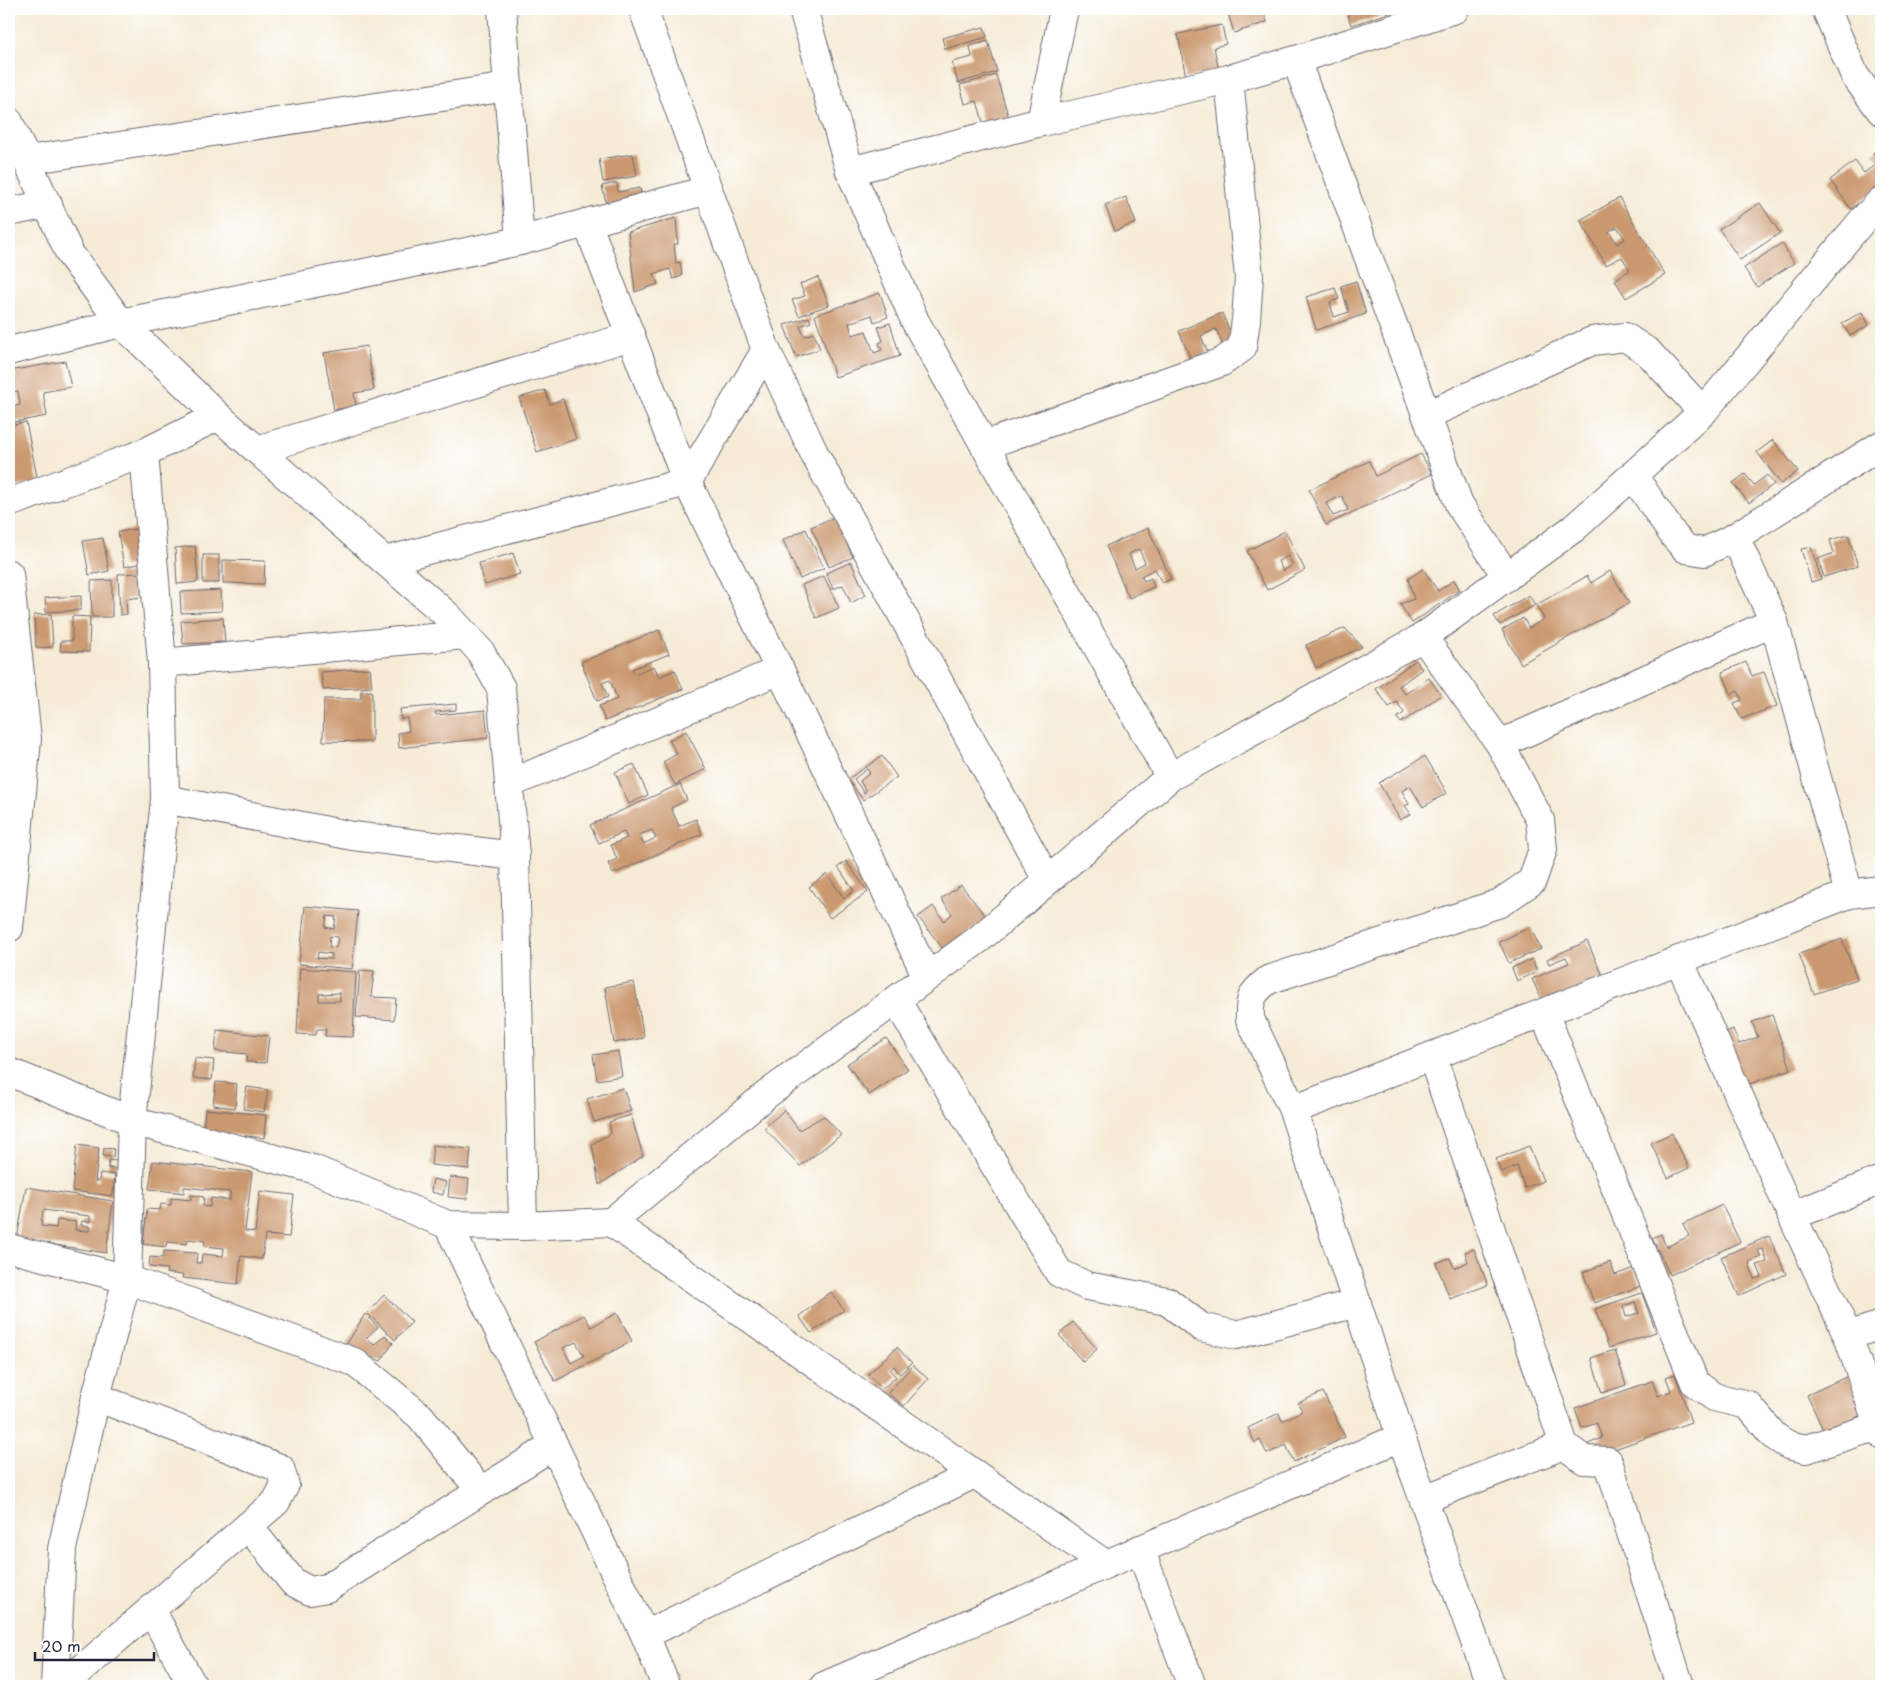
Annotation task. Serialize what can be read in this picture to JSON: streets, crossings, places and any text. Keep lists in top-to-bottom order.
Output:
{
  "scale_bar": "20 m"
}
